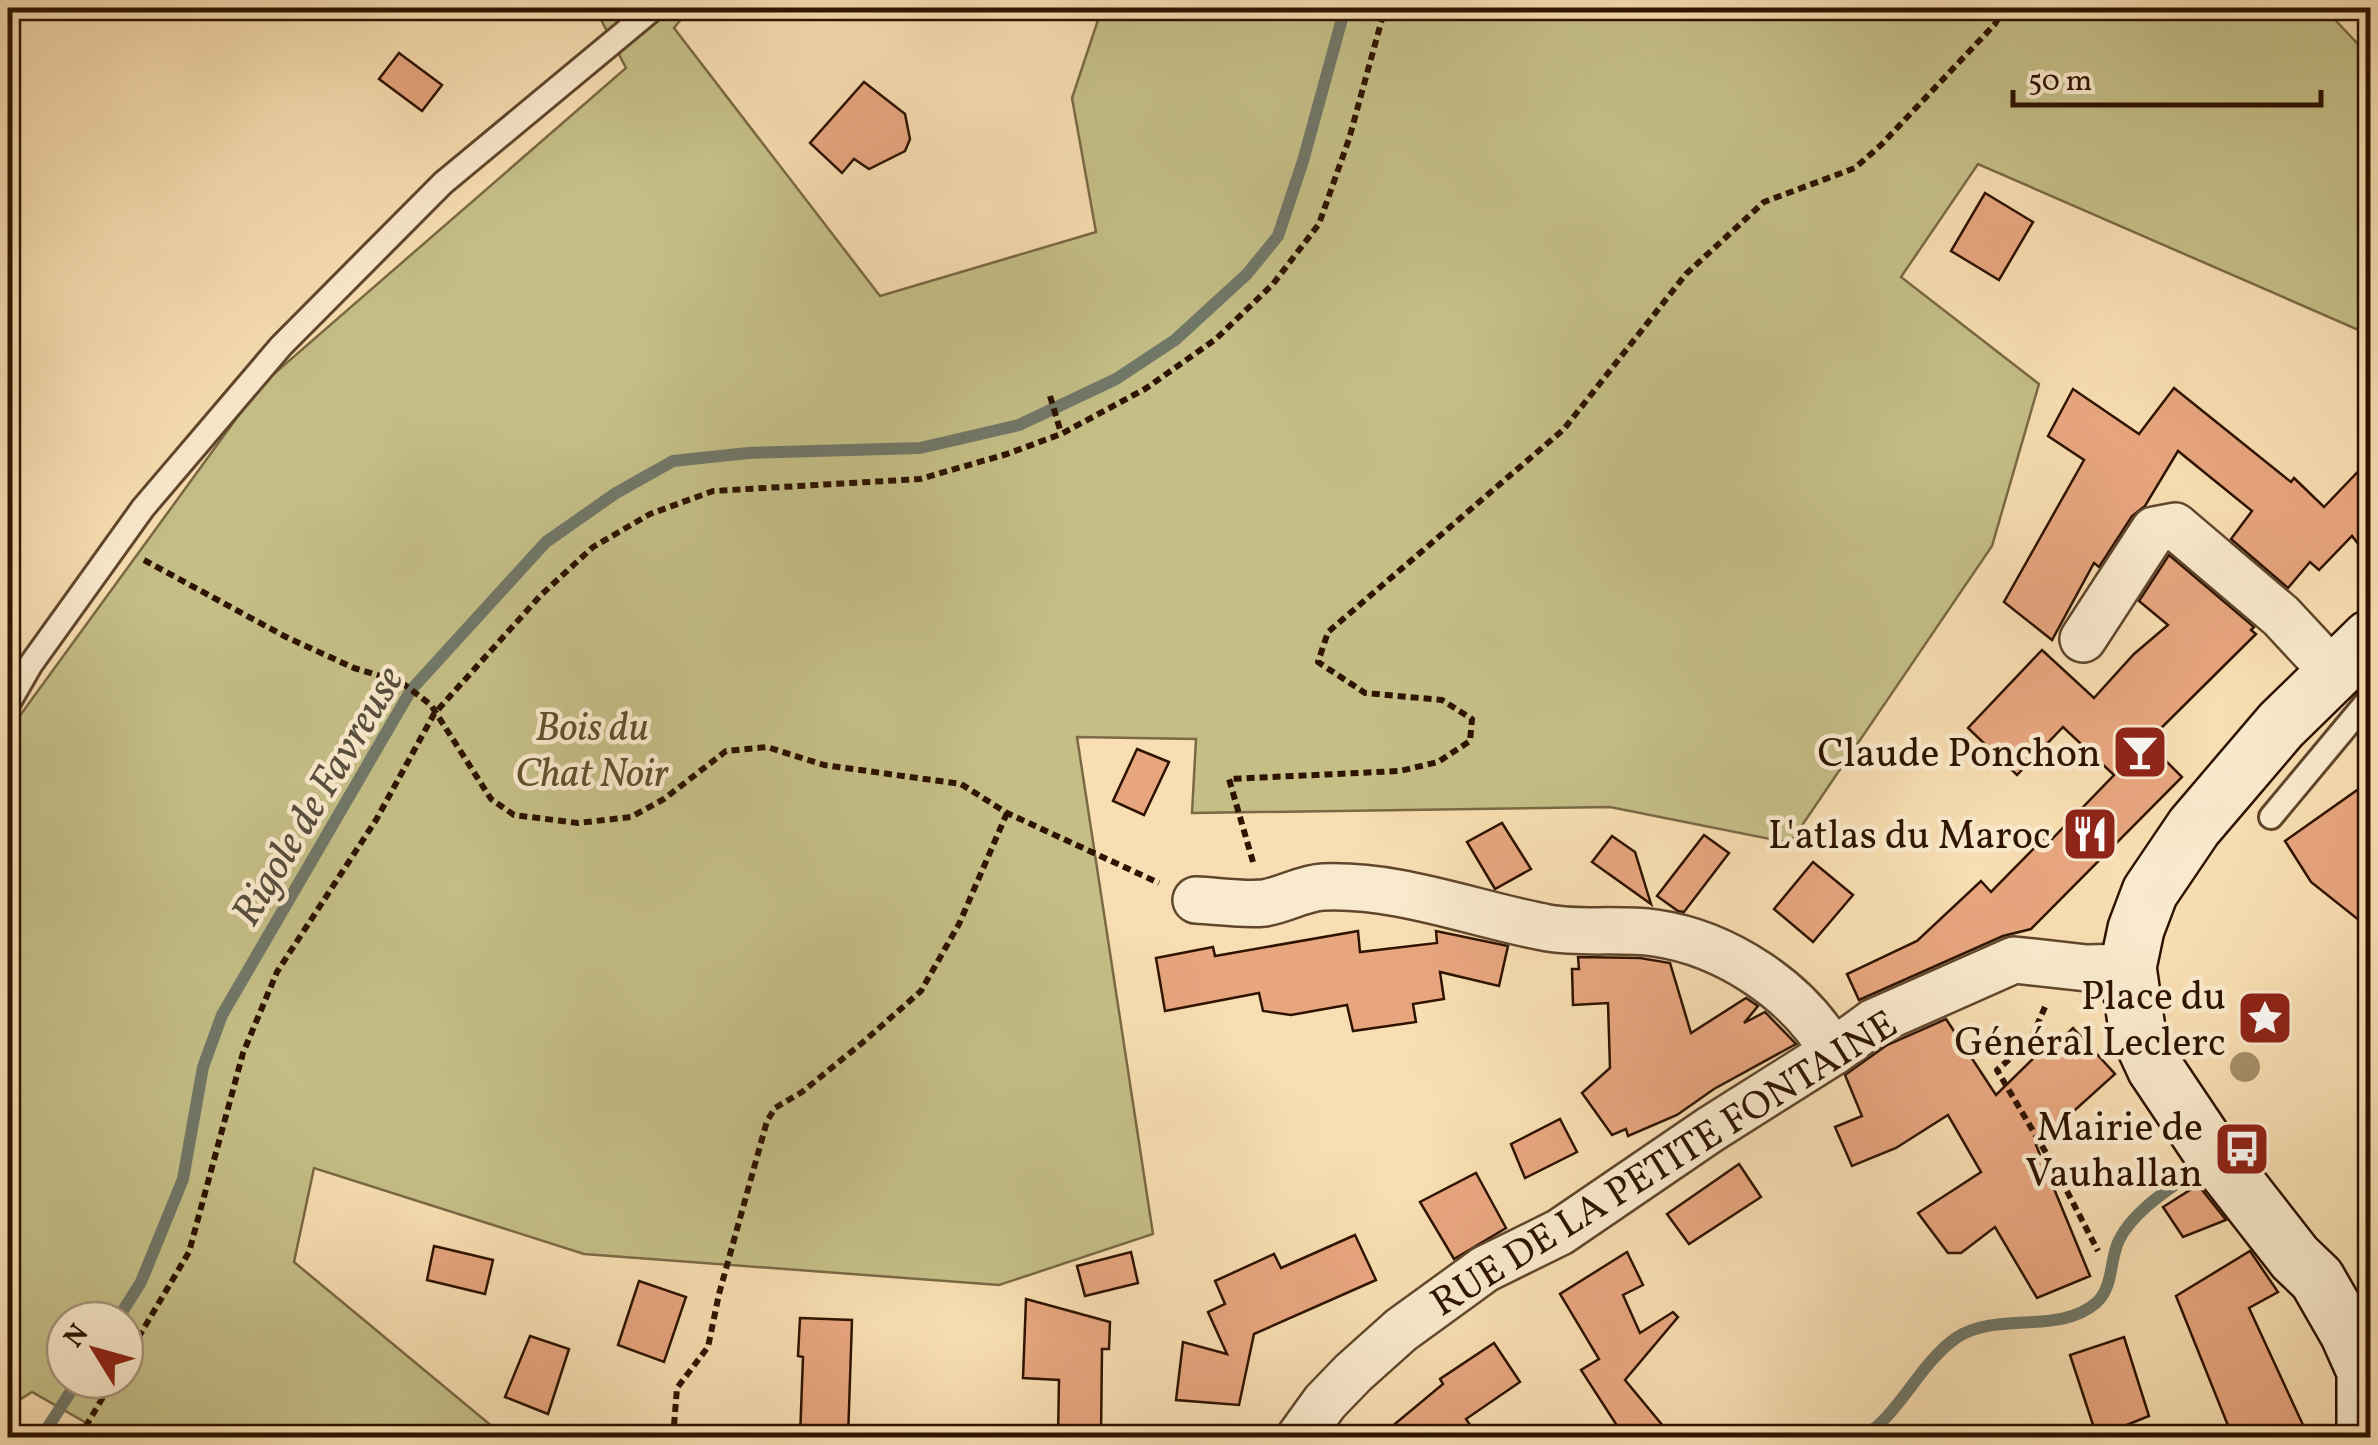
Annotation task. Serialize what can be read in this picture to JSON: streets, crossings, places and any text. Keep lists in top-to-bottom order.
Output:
{
  "streets": {
    "street": ["RUE DE LA PETITE FONTAINE"]
  },
  "water": ["Rigole de Favreuse"],
  "parks": ["Bois du Chat Noir"],
  "places": {
    "bar": ["Claude Ponchon"],
    "restaurant": ["L'atlas du Maroc"],
    "place": ["Place du Général Leclerc"],
    "bus stop": ["Mairie de Vauhallan"]
  },
  "scale_bar": "50 m",
  "north": "top left"
}
